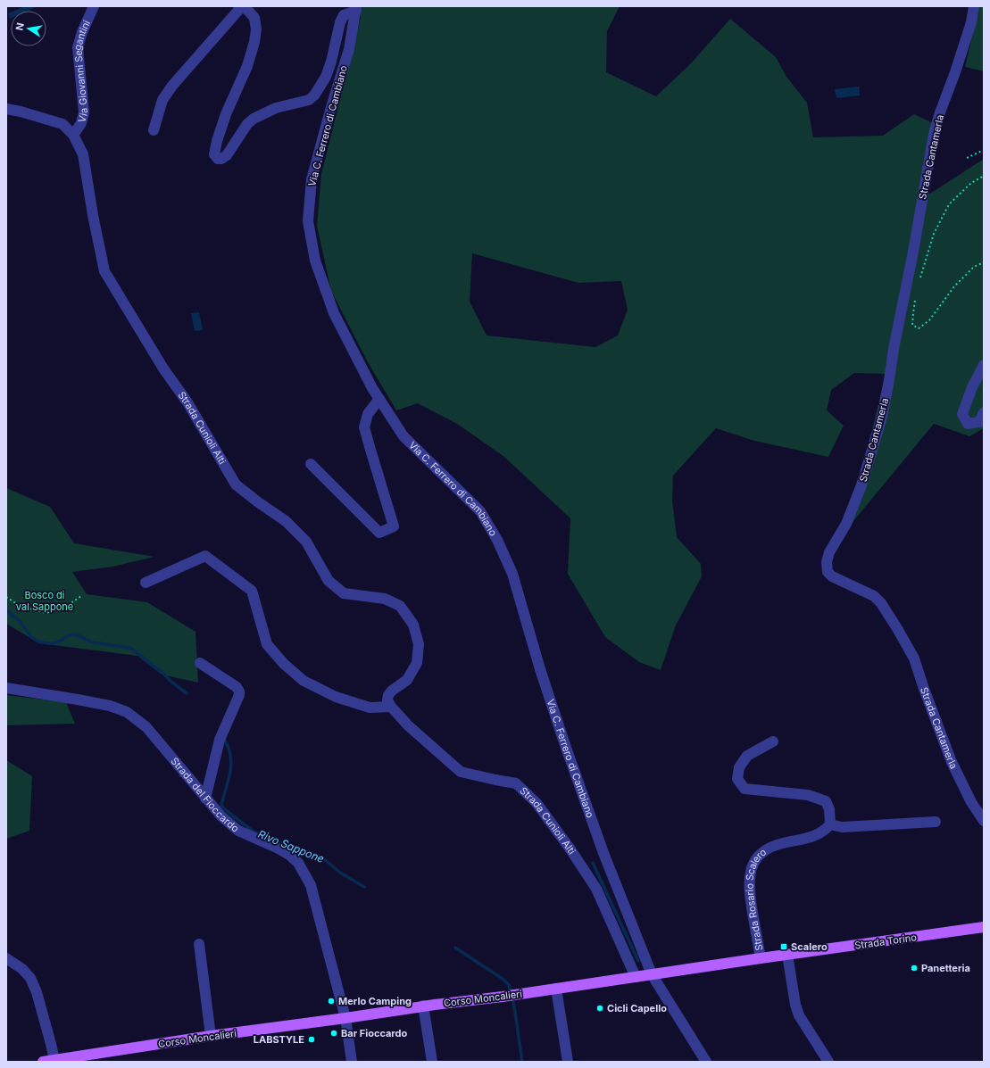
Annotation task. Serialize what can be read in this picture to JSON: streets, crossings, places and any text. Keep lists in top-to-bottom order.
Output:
{
  "streets": {
    "main road": ["Strada Torino", "Corso Moncalieri"],
    "street": [
      "Via Giovanni Segantini",
      "Via C. Ferrero di Cambiano",
      "Strada Cantamerla",
      "Strada Cunioli Alti",
      "Strada del Fioccardo",
      "Strada Rosario Scalero"
    ]
  },
  "crossings": [
    ["Via Giovanni Segantini", "Strada Cunioli Alti"],
    ["Via C. Ferrero di Cambiano", "Strada Torino"],
    ["Strada Cunioli Alti", "Strada Torino"],
    ["Strada Cunioli Alti", "Corso Moncalieri"],
    ["Strada del Fioccardo", "Corso Moncalieri"],
    ["Strada Rosario Scalero", "Strada Torino"],
    ["Strada Torino", "Corso Moncalieri"]
  ],
  "water": ["Rivo Sappone"],
  "parks": ["Bosco di val Sappone"],
  "places": {
    "transit": ["Scalero"],
    "other": [
      "Panetteria",
      "Merlo Camping",
      "Cicli Capello",
      "Bar Fioccardo",
      "LABSTYLE"
    ]
  },
  "north": "left"
}
